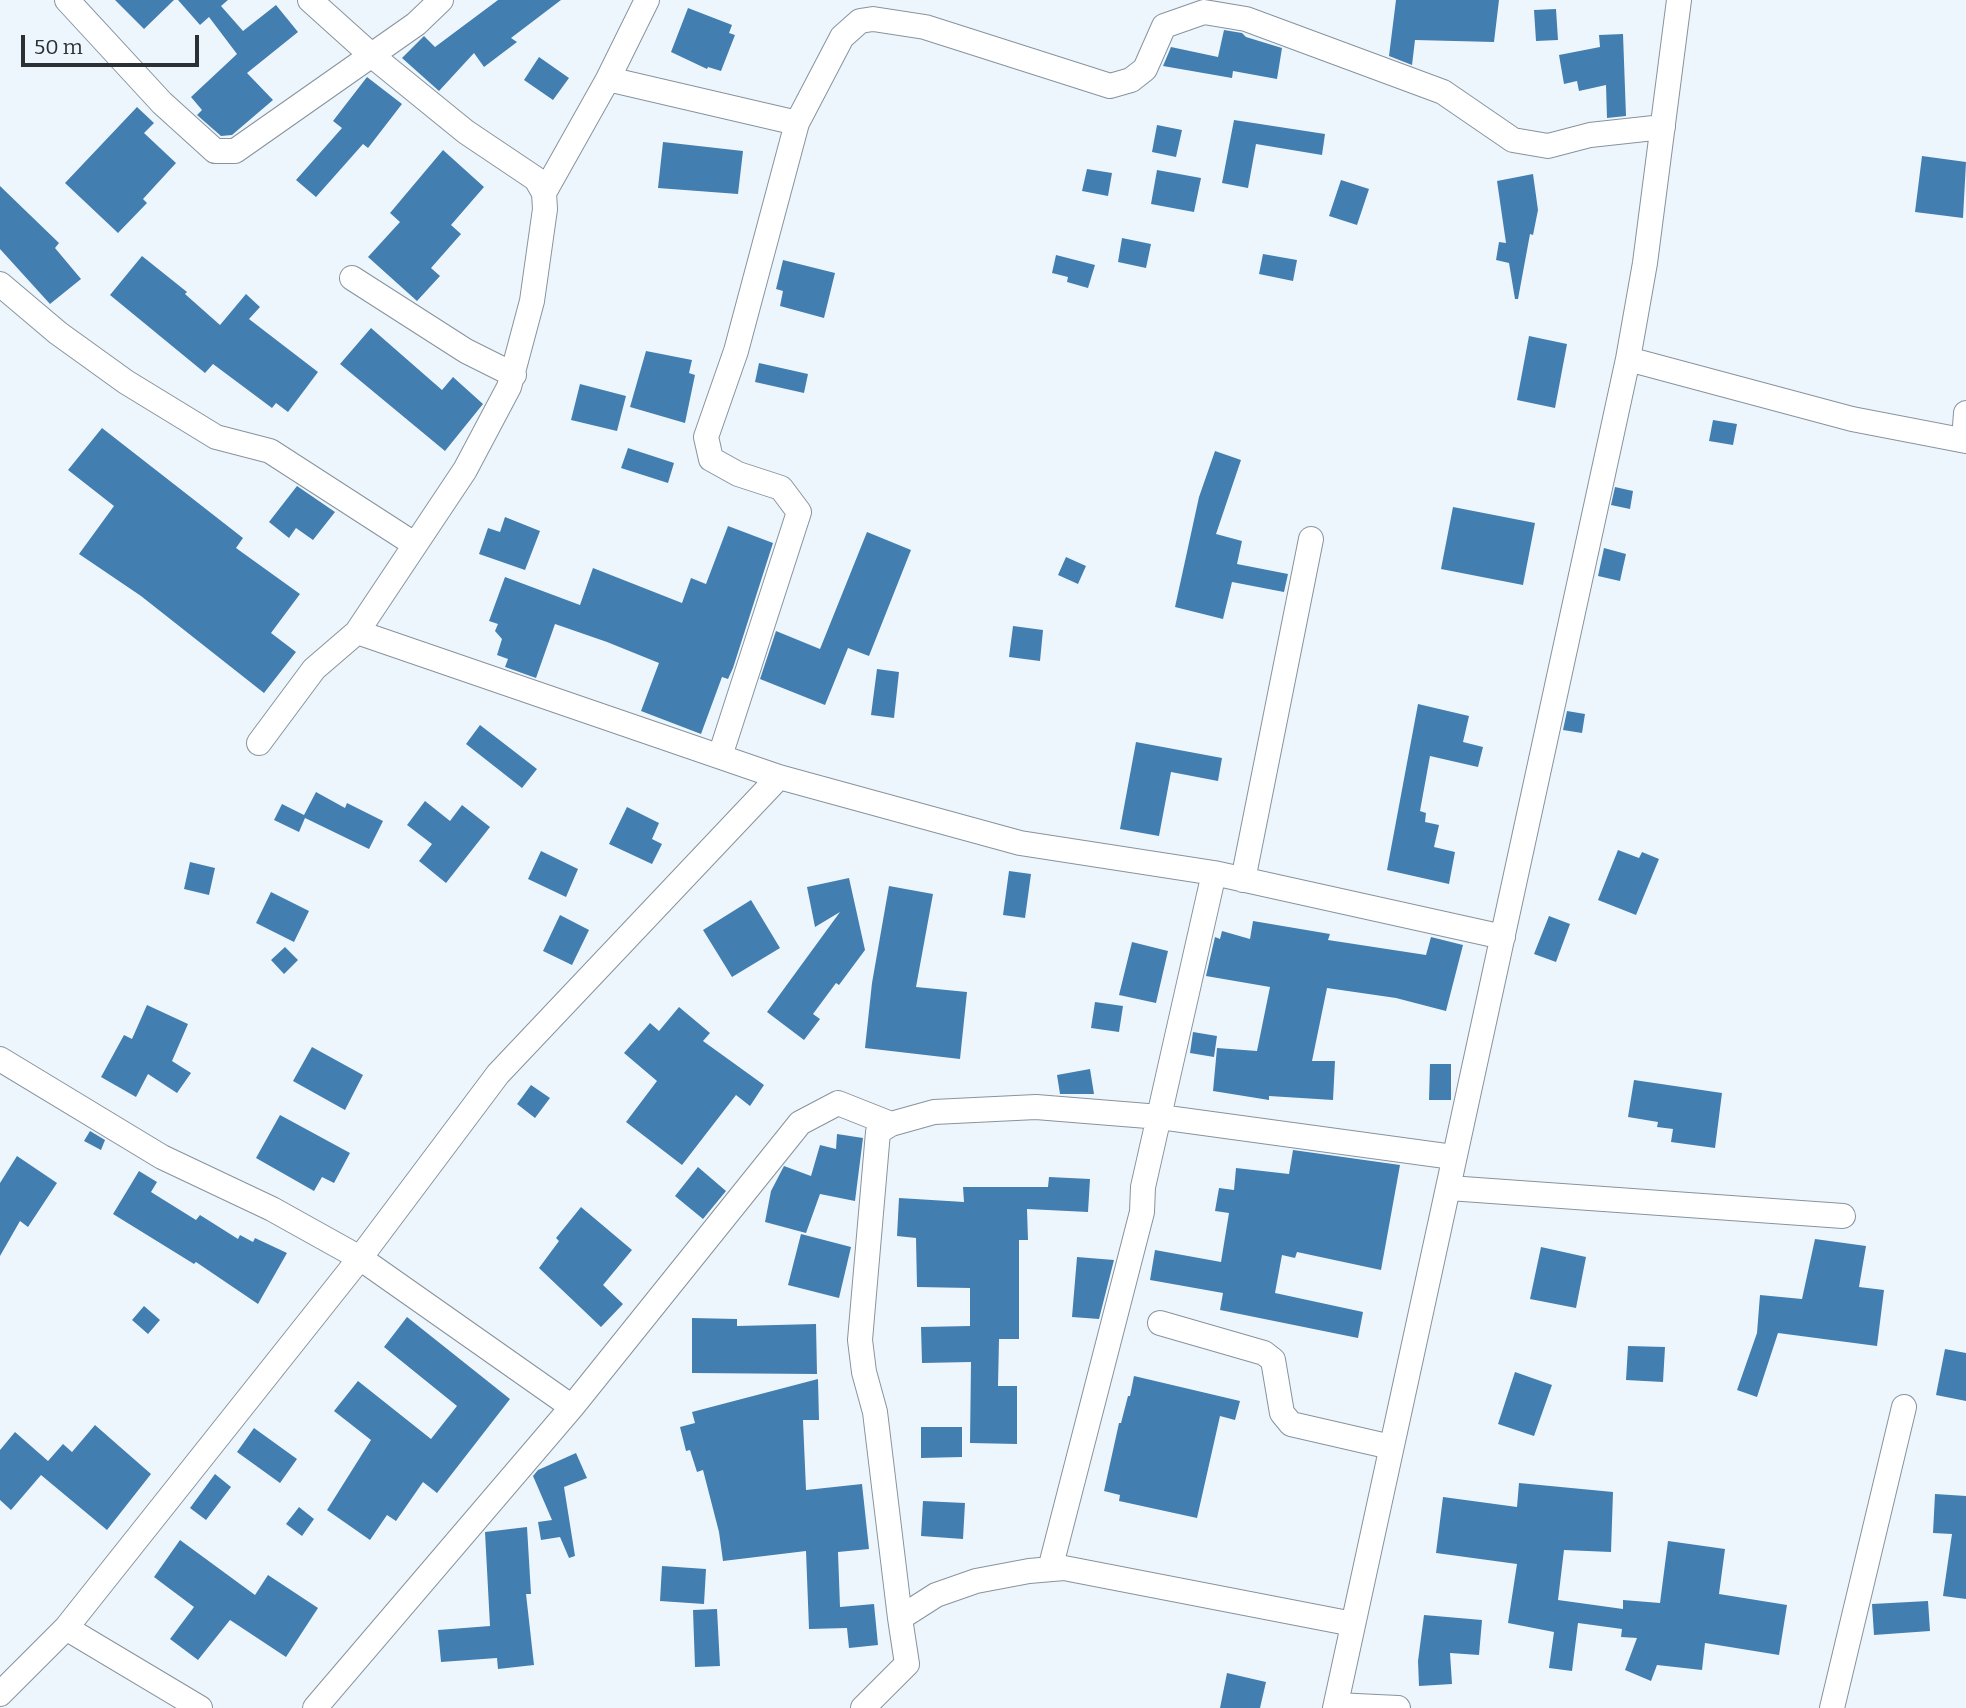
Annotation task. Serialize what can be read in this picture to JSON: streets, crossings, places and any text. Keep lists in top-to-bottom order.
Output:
{
  "scale_bar": "50 m"
}
